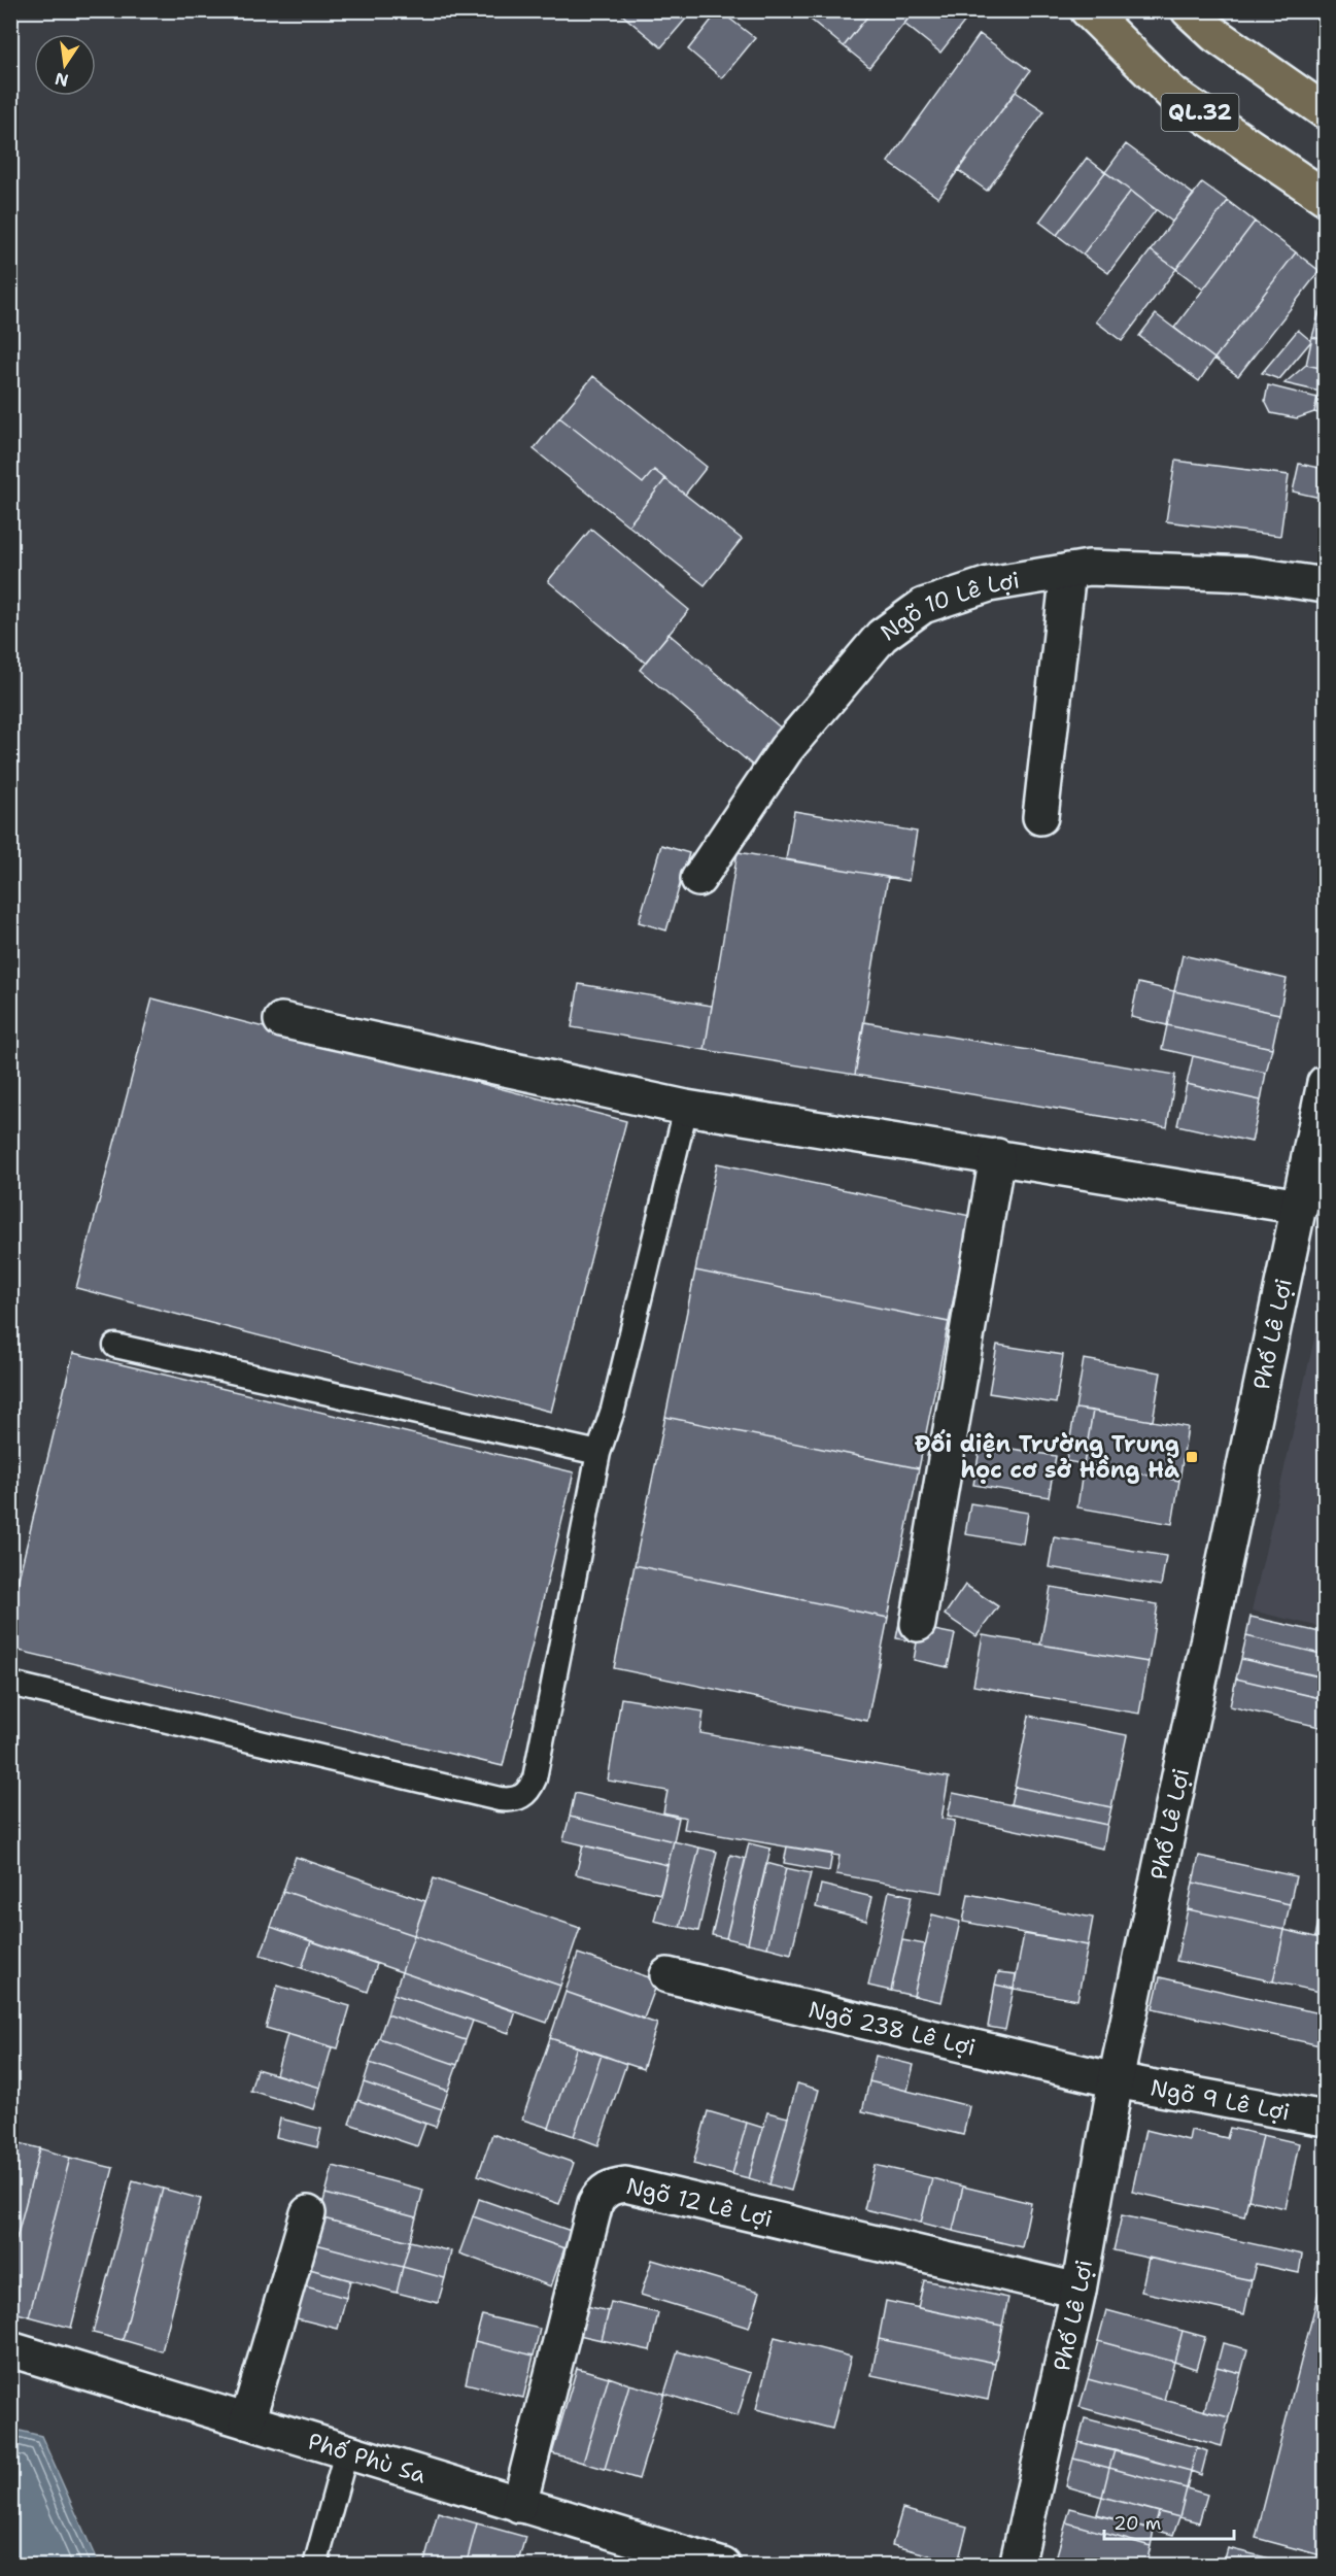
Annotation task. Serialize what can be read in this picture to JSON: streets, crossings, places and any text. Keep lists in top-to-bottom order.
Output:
{
  "streets": {
    "highway": ["QL.32"],
    "street": [
      "Ngõ 10 Lê Lợi",
      "Phố Lê Lợi",
      "Ngõ 238 Lê Lợi",
      "Ngõ 9 Lê Lợi",
      "Ngõ 12 Lê Lợi",
      "Phố Phù Sa"
    ]
  },
  "crossings": [
    ["Phố Lê Lợi", "Ngõ 238 Lê Lợi"],
    ["Phố Lê Lợi", "Ngõ 9 Lê Lợi"],
    ["Phố Lê Lợi", "Ngõ 12 Lê Lợi"],
    ["Ngõ 238 Lê Lợi", "Ngõ 9 Lê Lợi"],
    ["Ngõ 12 Lê Lợi", "Phố Phù Sa"]
  ],
  "places": {
    "transit": ["Đối diện Trường Trung học cơ sở Hồng Hà"]
  },
  "scale_bar": "20 m",
  "north": "bottom"
}
